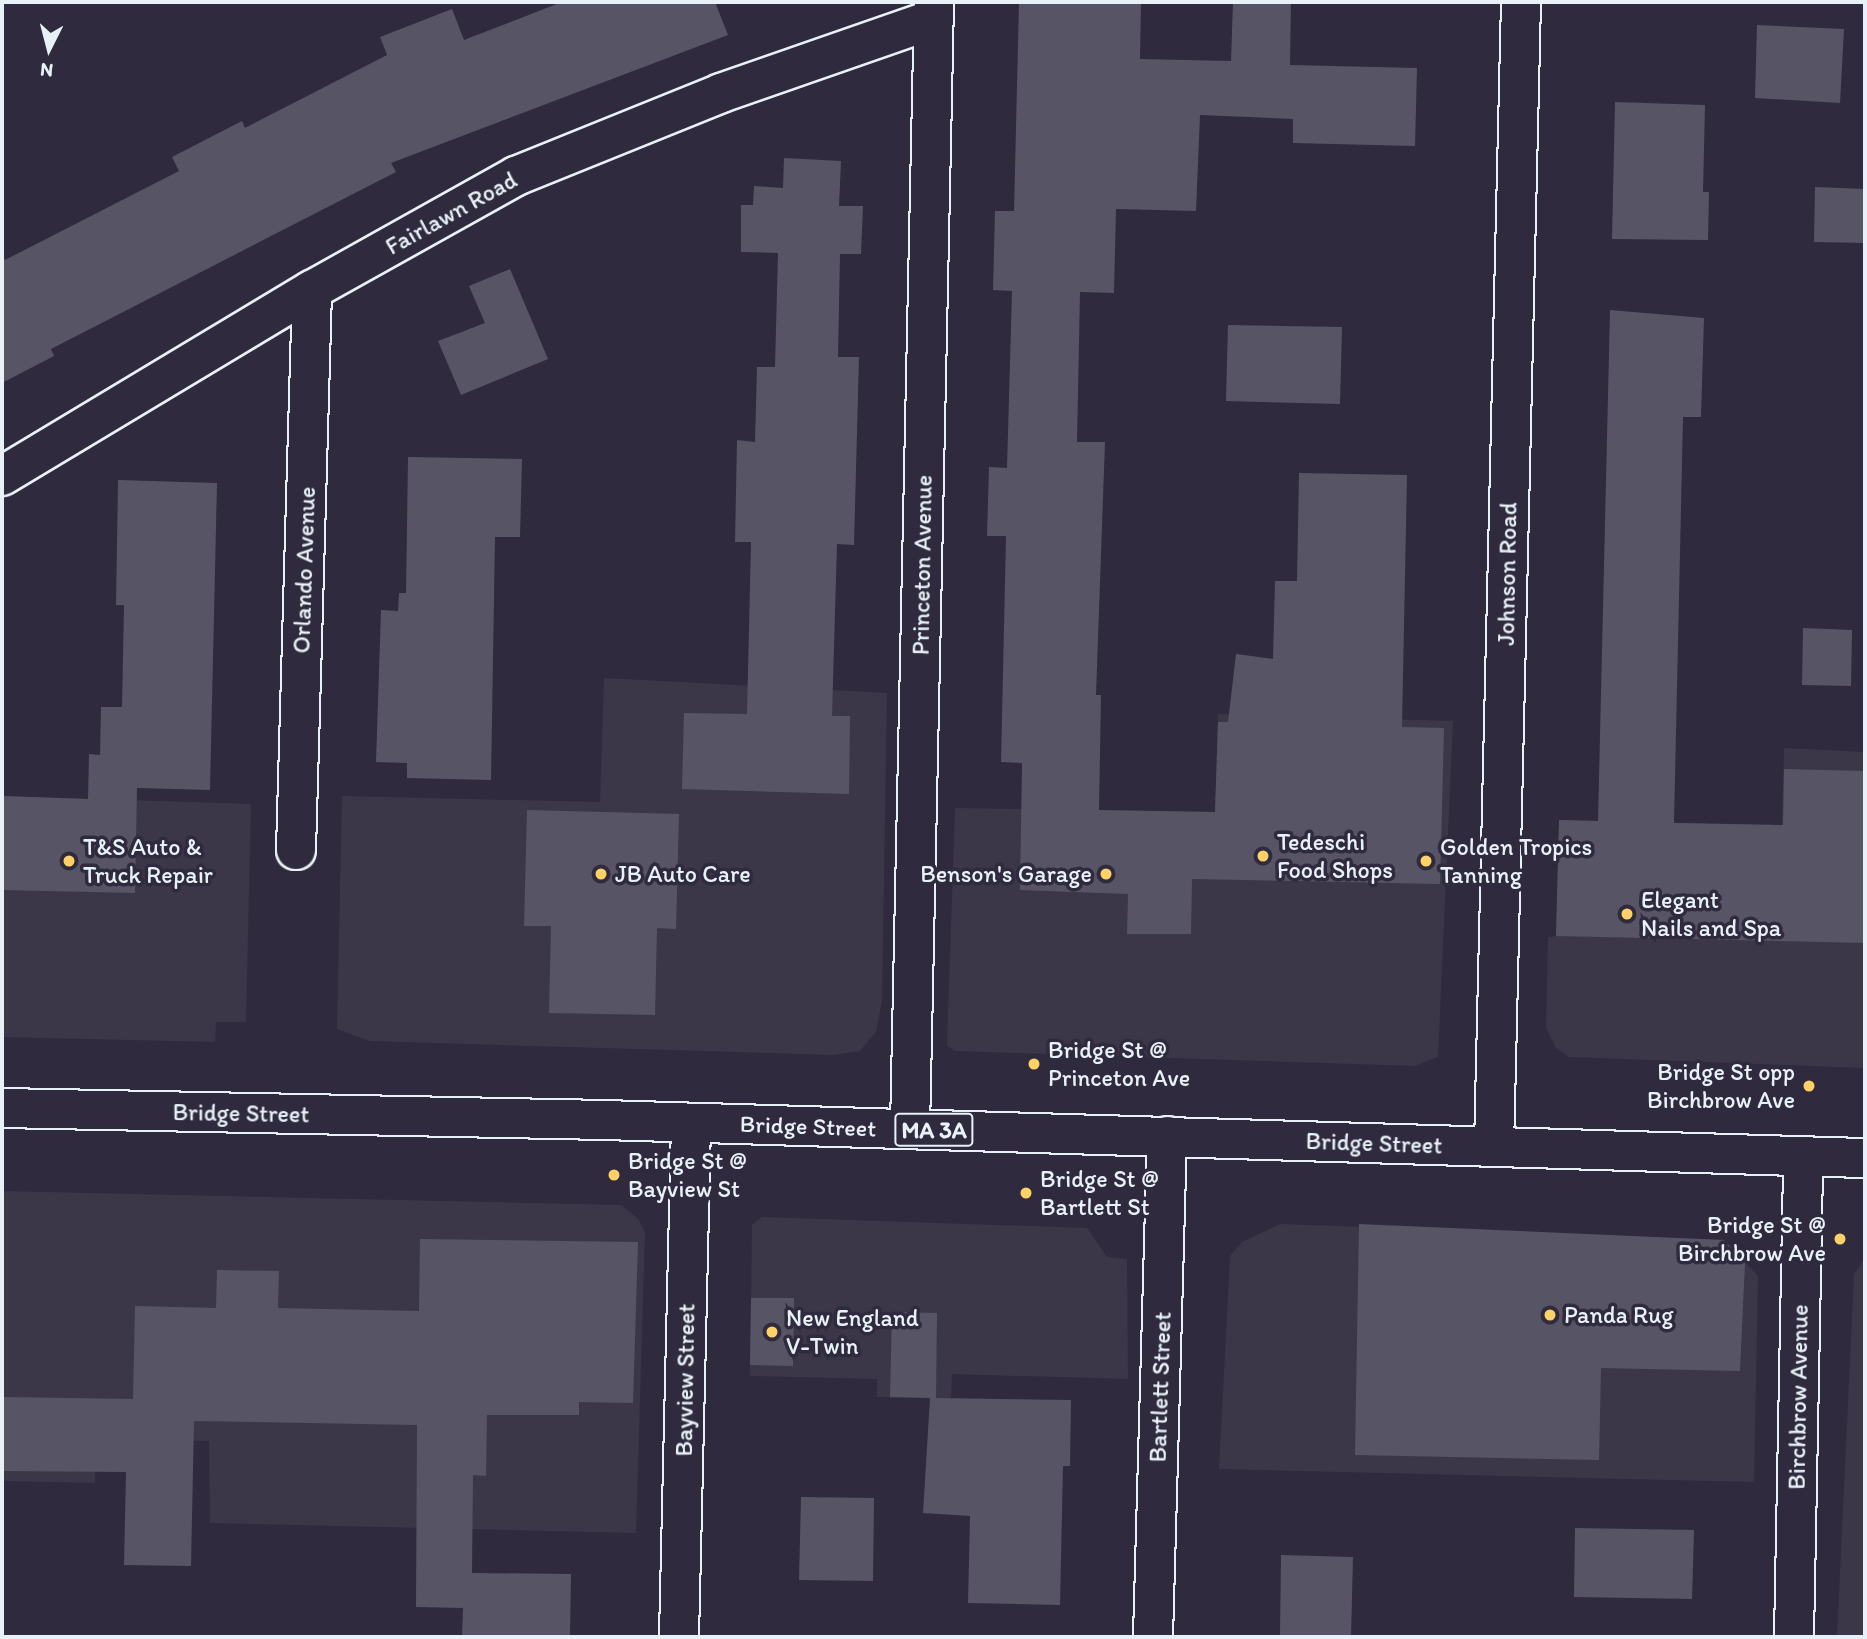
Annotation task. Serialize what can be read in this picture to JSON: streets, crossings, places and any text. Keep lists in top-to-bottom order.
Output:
{
  "streets": {
    "street": [
      "Fairlawn Road",
      "Princeton Avenue",
      "Orlando Avenue",
      "Johnson Road",
      "Bridge Street",
      "MA 3A",
      "Bayview Street",
      "Bartlett Street",
      "Birchbrow Avenue"
    ]
  },
  "crossings": [
    ["Fairlawn Road", "Princeton Avenue"],
    ["Fairlawn Road", "Orlando Avenue"],
    ["Princeton Avenue", "Bridge Street"],
    ["Johnson Road", "Bridge Street"],
    ["Bridge Street", "Bayview Street"],
    ["Bridge Street", "Bartlett Street"],
    ["Bridge Street", "Birchbrow Avenue"]
  ],
  "places": [
    "Tedeschi Food Shops",
    "T&S Auto & Truck Repair",
    "Golden Tropics Tanning",
    "JB Auto Care",
    "Benson's Garage",
    "Elegant Nails and Spa",
    "Bridge St @ Princeton Ave",
    "Bridge St opp Birchbrow Ave",
    "Bridge St @ Bayview St",
    "Bridge St @ Bartlett St",
    "Bridge St @ Birchbrow Ave",
    "Panda Rug",
    "New England V-Twin"
  ],
  "north": "bottom"
}
